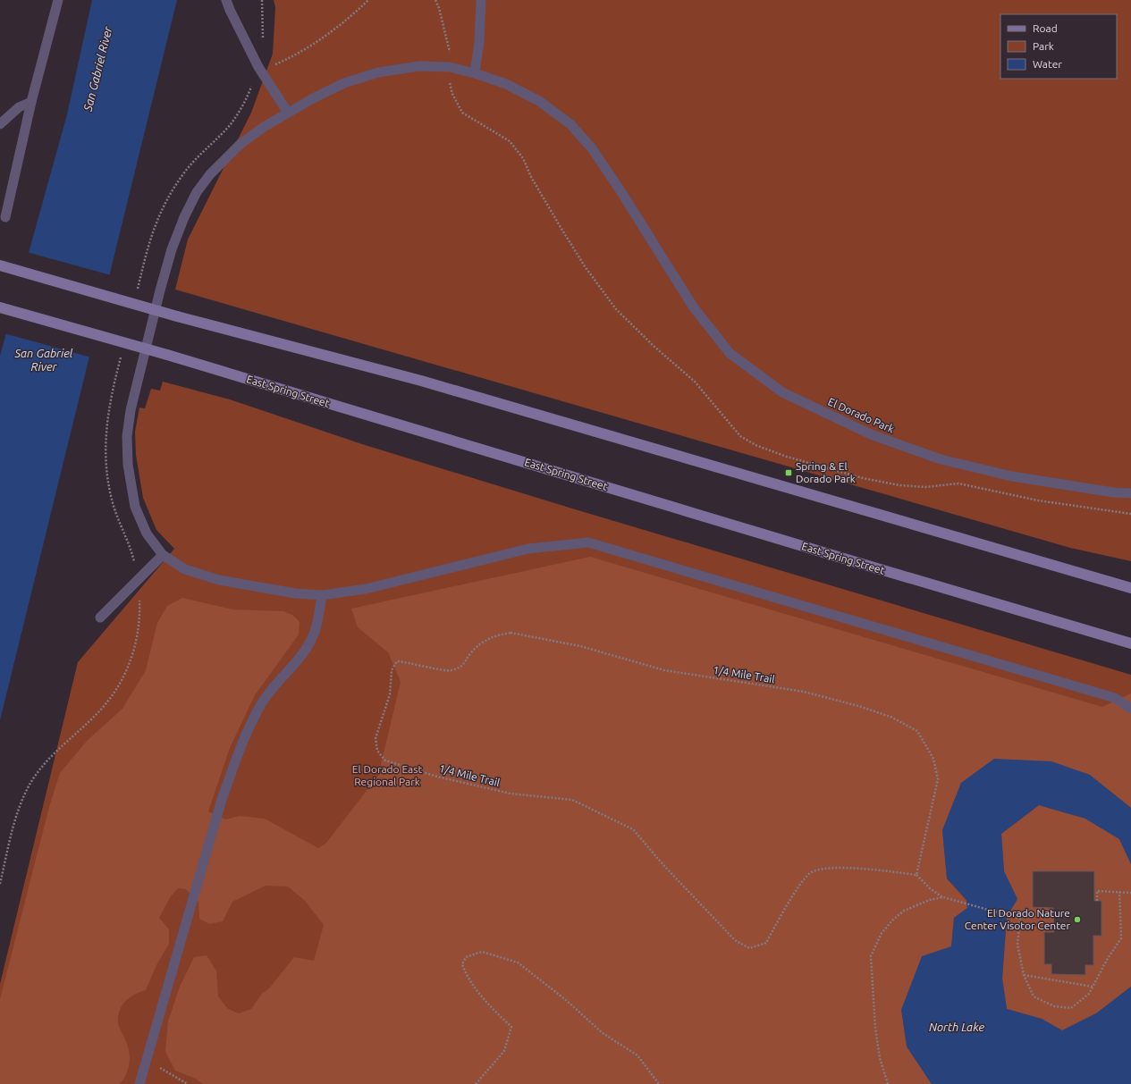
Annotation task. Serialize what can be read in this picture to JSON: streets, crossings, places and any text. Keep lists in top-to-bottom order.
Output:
{
  "streets": {
    "main road": ["East Spring Street"],
    "lane": ["El Dorado Park"],
    "path": ["1/4 Mile Trail"]
  },
  "water": ["San Gabriel River", "North Lake"],
  "parks": ["El Dorado East Regional Park"],
  "places": {
    "transit": ["Spring & El Dorado Park"],
    "other": ["El Dorado Nature Center Visotor Center"]
  },
  "legend": ["Road", "Park", "Water"]
}
